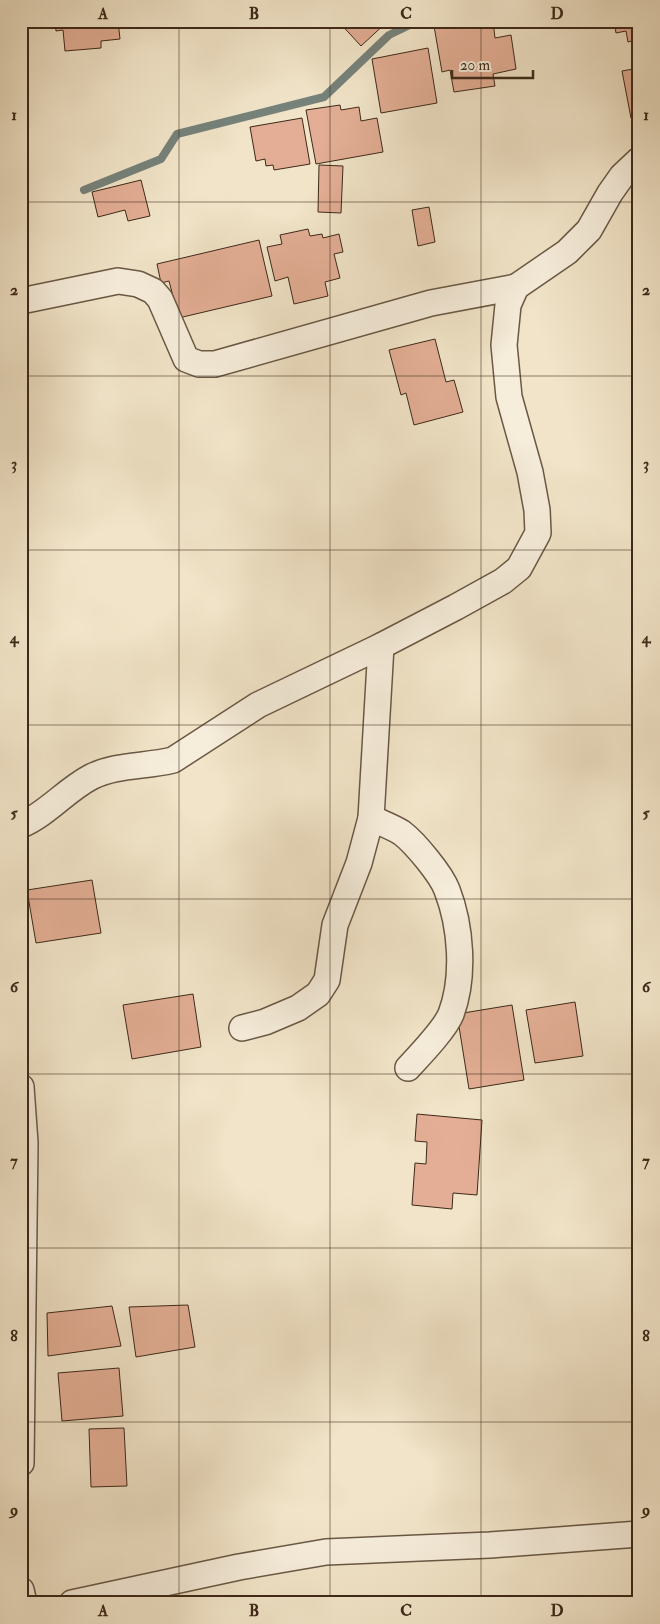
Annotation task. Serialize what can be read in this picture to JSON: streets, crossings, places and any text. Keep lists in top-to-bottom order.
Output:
{
  "scale_bar": "20 m",
  "grid": {
    "columns": [
      "A",
      "B",
      "C",
      "D"
    ],
    "rows": [
      "1",
      "2",
      "3",
      "4",
      "5",
      "6",
      "7",
      "8",
      "9"
    ]
  }
}
